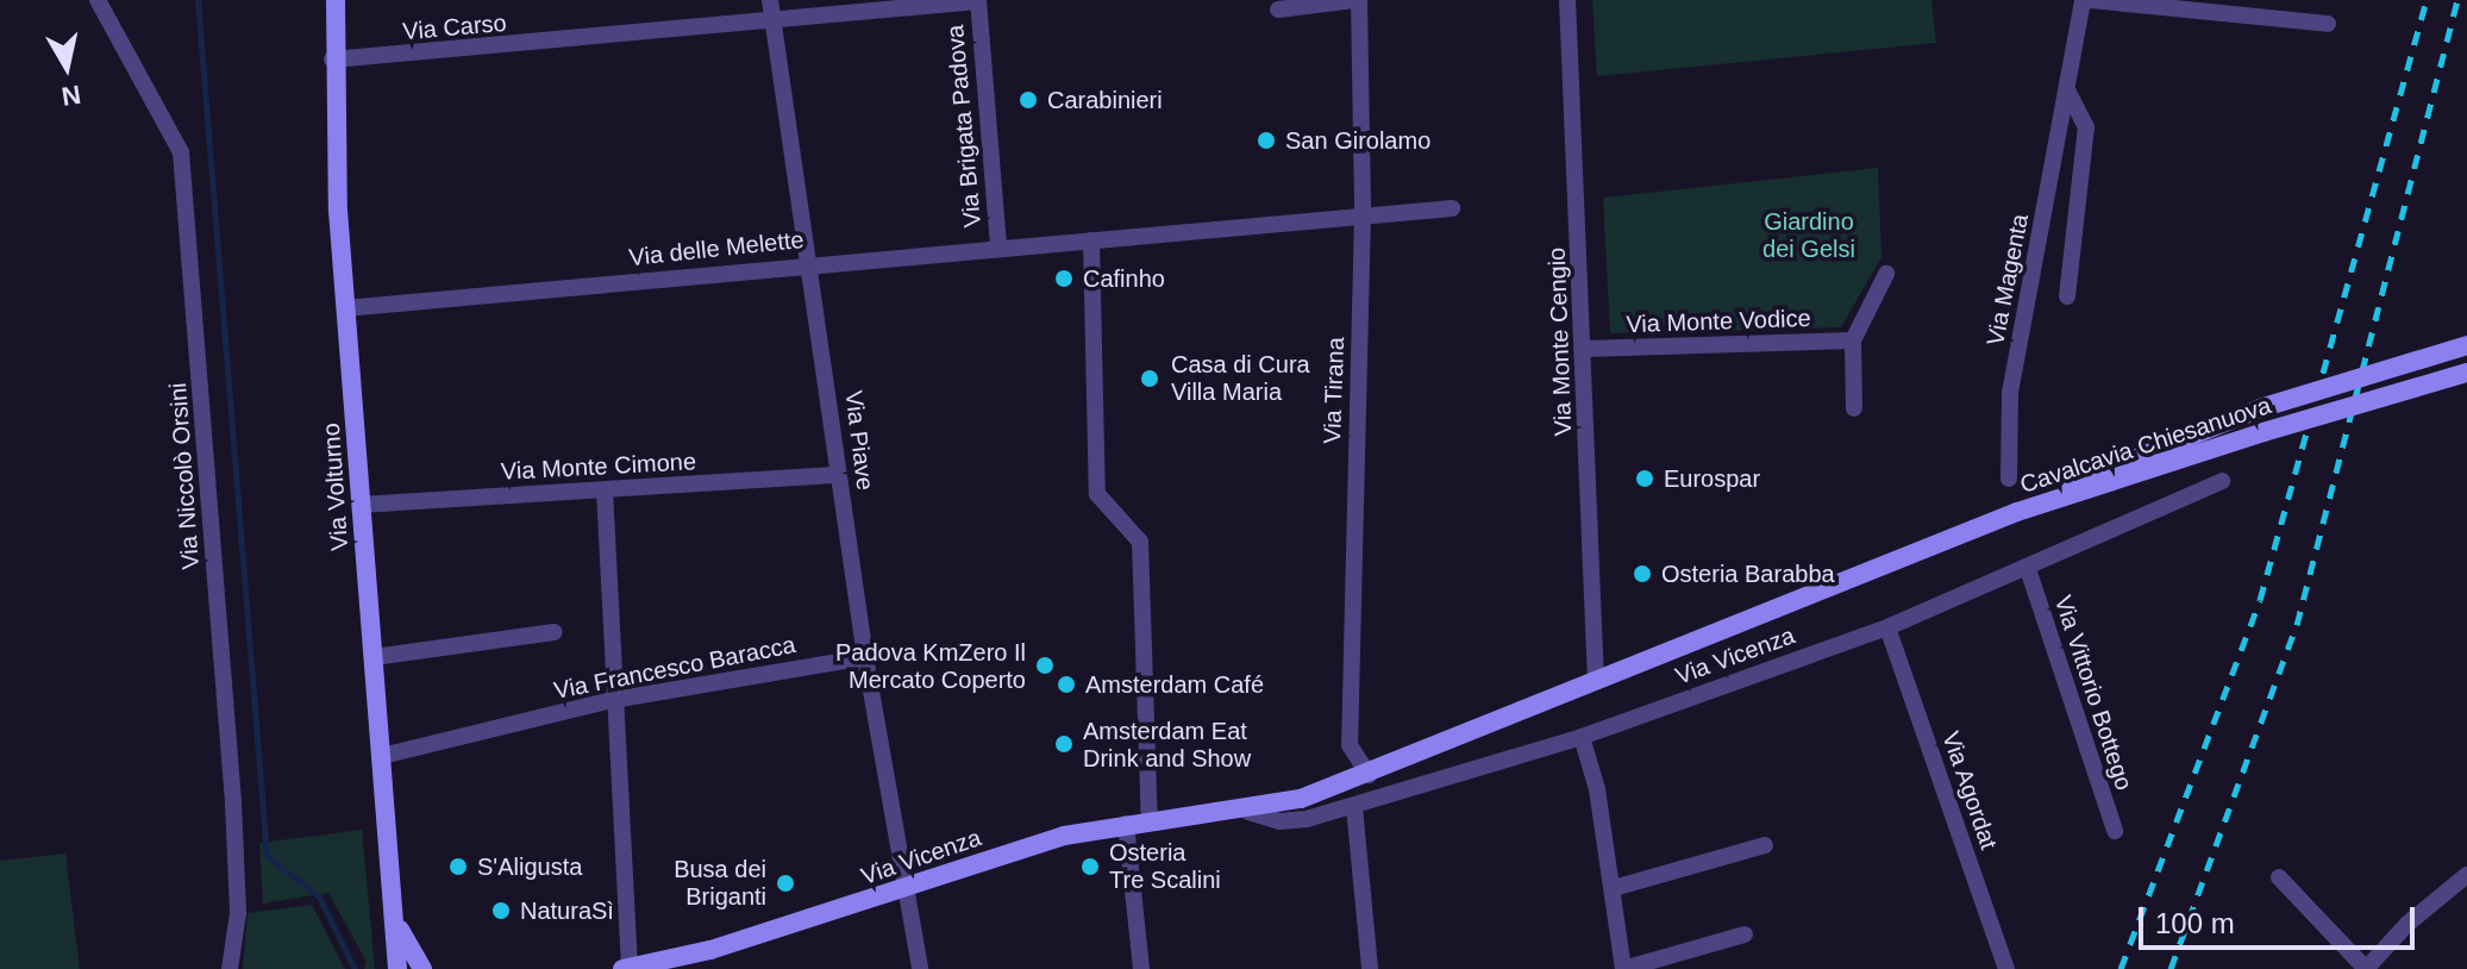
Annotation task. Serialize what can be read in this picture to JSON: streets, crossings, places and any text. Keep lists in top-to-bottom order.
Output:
{
  "streets": {
    "main road": ["Cavalcavia Chiesanuova", "Via Volturno", "Via Vicenza"],
    "street": [
      "Via Carso",
      "Via Brigata Padova",
      "Via delle Melette",
      "Via Magenta",
      "Via Monte Vodice",
      "Via Monte Cengio",
      "Via Tirana",
      "Via Piave",
      "Via Monte Cimone",
      "Via Niccolò Orsini",
      "Via Francesco Baracca",
      "Via Vittorio Bottego",
      "Via Agordat"
    ]
  },
  "crossings": [
    ["Via Carso", "Via Brigata Padova"],
    ["Via Carso", "Via Piave"],
    ["Via Carso", "Via Volturno"],
    ["Via Brigata Padova", "Via delle Melette"],
    ["Via delle Melette", "Via Tirana"],
    ["Via delle Melette", "Via Piave"],
    ["Via delle Melette", "Via Volturno"],
    ["Via Monte Vodice", "Via Monte Cengio"],
    ["Via Monte Cengio", "Via Vicenza"],
    ["Via Tirana", "Via Vicenza"],
    ["Via Piave", "Via Monte Cimone"],
    ["Via Piave", "Via Vicenza"],
    ["Via Piave", "Via Francesco Baracca"],
    ["Cavalcavia Chiesanuova", "Via Vicenza"],
    ["Via Monte Cimone", "Via Volturno"],
    ["Via Volturno", "Via Francesco Baracca"],
    ["Via Vicenza", "Via Vittorio Bottego"],
    ["Via Vicenza", "Via Agordat"]
  ],
  "parks": ["Giardino dei Gelsi"],
  "places": [
    "Carabinieri",
    "San Girolamo",
    "Cafinho",
    "Casa di Cura Villa Maria",
    "Eurospar",
    "Osteria Barabba",
    "Padova KmZero Il Mercato Coperto",
    "Amsterdam Café",
    "Amsterdam Eat Drink and Show",
    "S'Aligusta",
    "Osteria Tre Scalini",
    "Busa dei Briganti",
    "NaturaSì"
  ],
  "scale_bar": "100 m",
  "north": "bottom"
}
